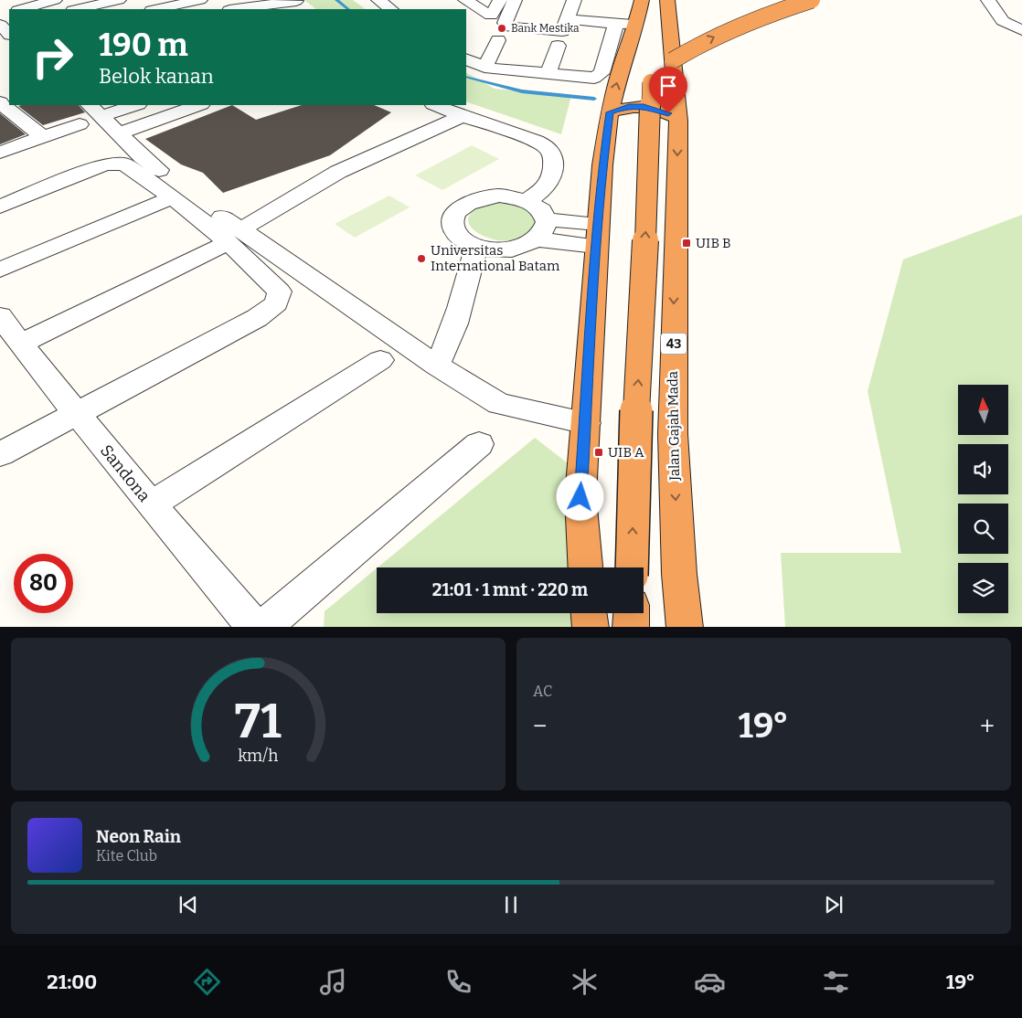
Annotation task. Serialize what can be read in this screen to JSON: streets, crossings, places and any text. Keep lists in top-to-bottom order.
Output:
{
  "streets": {
    "highway": ["43", "Jalan Gajah Mada"],
    "street": ["Sandona"]
  },
  "places": {
    "other": ["Bank Mestika", "Universitas International Batam"],
    "transit": ["UIB B", "UIB A"]
  },
  "north": "top",
  "page": {
    "turn": ["190 m", "Belok kanan"],
    "limit": "80",
    "trip": "21:01 · 1 mnt · 220 m",
    "tile": "AC",
    "heat": ["−", "19°", "+"],
    "song": ["Neon Rain", "Kite Club"],
    "tabs": ["21:00", "19°"],
    "gauge": ["71", "km/h"]
  }
}
